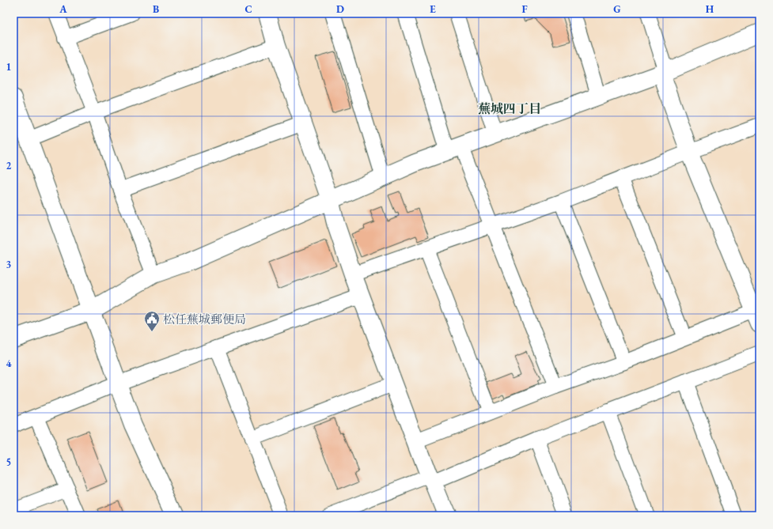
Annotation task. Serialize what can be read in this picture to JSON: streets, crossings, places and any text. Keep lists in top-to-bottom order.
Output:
{
  "districts": ["蕪城四丁目"],
  "places": {
    "public building": ["松任蕪城郵便局"]
  },
  "grid": {
    "columns": [
      "A",
      "B",
      "C",
      "D",
      "E",
      "F",
      "G",
      "H"
    ],
    "rows": [
      "1",
      "2",
      "3",
      "4",
      "5"
    ]
  }
}
